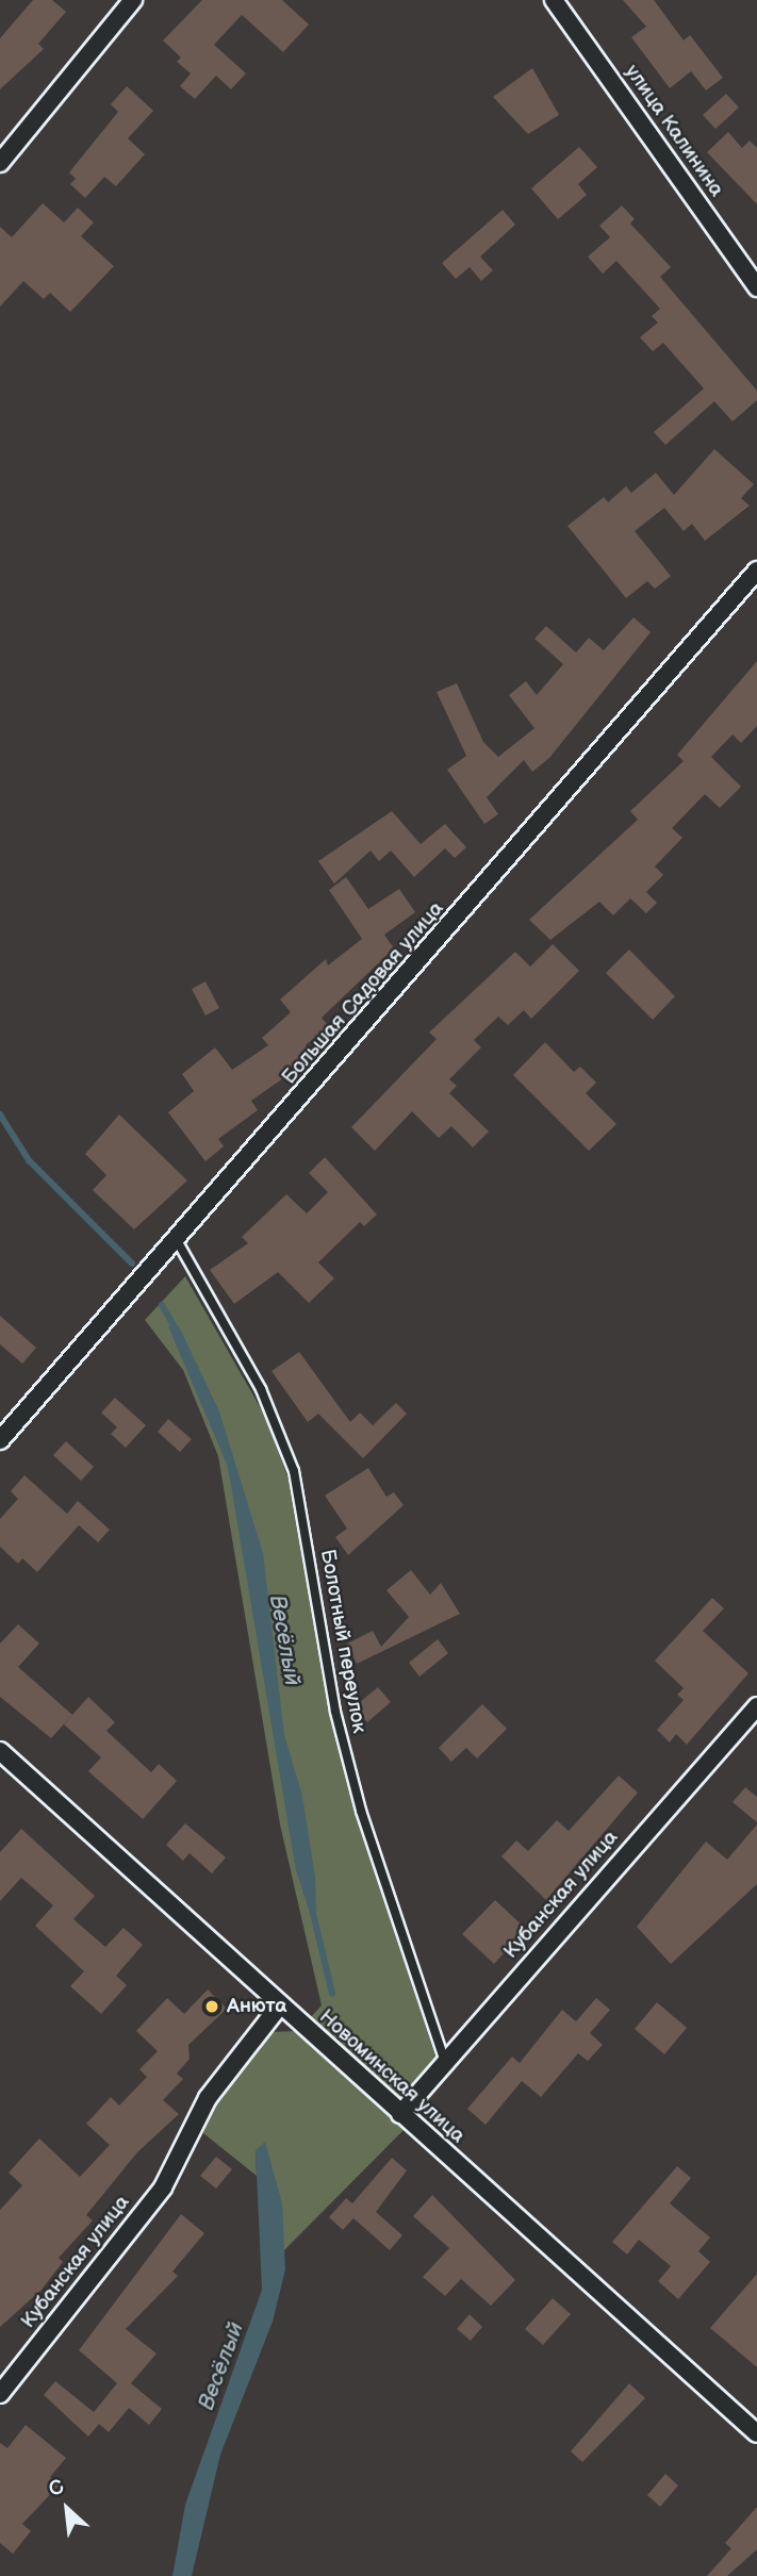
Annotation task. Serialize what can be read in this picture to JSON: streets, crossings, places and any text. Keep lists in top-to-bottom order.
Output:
{
  "streets": {
    "street": [
      "улица Калинина",
      "Большая Садовая улица",
      "Кубанская улица",
      "Новоминская улица"
    ],
    "lane": ["Болотный переулок"]
  },
  "crossings": [
    ["Большая Садовая улица", "Болотный переулок"],
    ["Болотный переулок", "Кубанская улица"],
    ["Кубанская улица", "Новоминская улица"]
  ],
  "water": ["Весёлый"],
  "places": ["Анюта"],
  "north": "top left"
}
